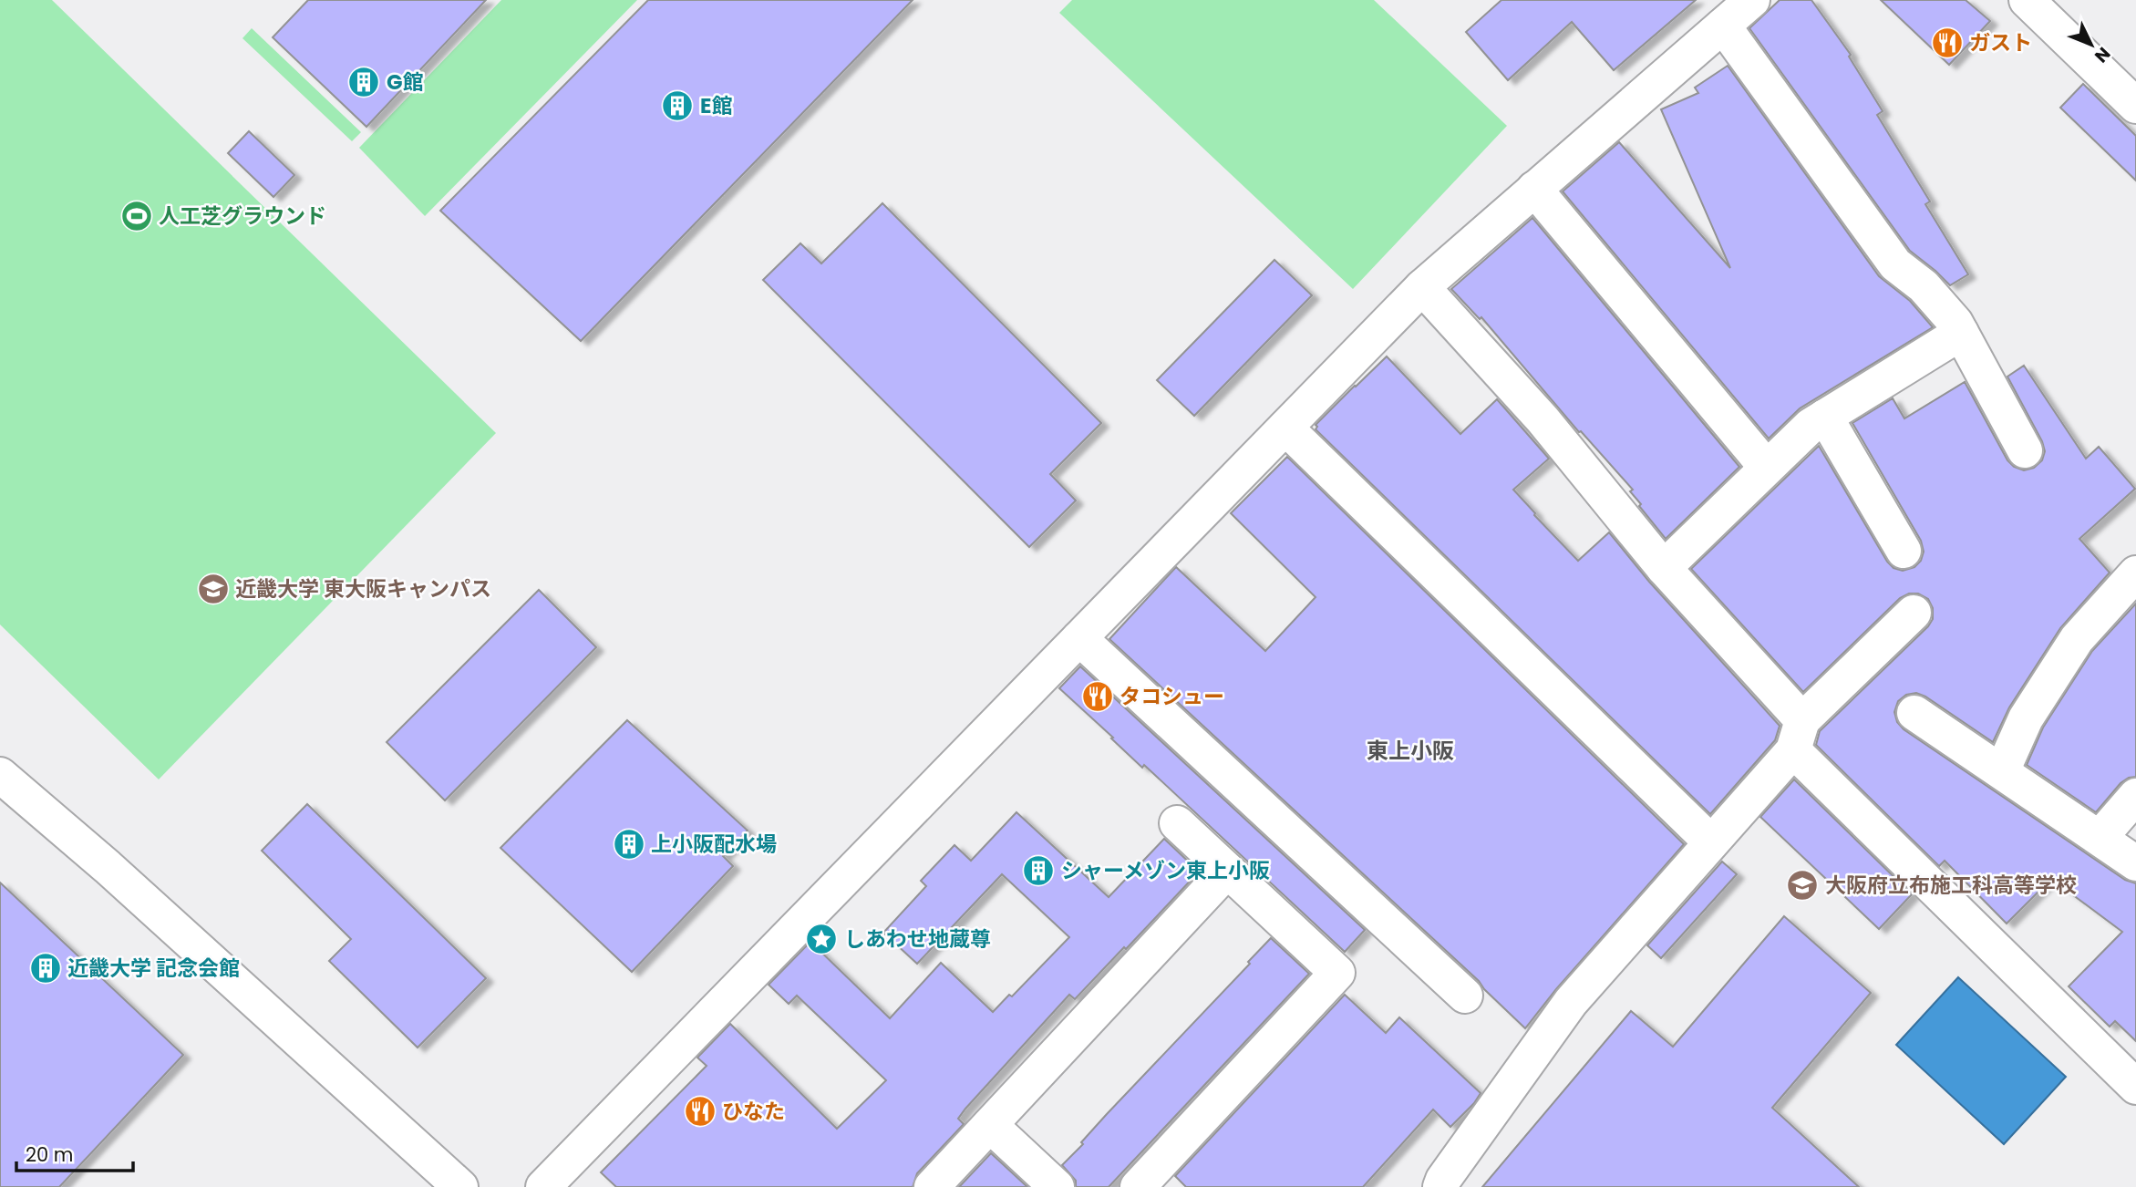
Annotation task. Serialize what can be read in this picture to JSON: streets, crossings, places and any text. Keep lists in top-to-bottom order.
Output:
{
  "districts": ["東上小阪"],
  "places": {
    "restaurant": ["ガスト", "タコシュー", "ひなた"],
    "building": [
      "G館",
      "E館",
      "上小阪配水場",
      "シャーメゾン東上小阪",
      "近畿大学 記念会館"
    ],
    "sports": ["人工芝グラウンド"],
    "school or university": ["近畿大学 東大阪キャンパス", "大阪府立布施工科高等学校"],
    "place": ["しあわせ地蔵尊"]
  },
  "scale_bar": "20 m",
  "north": "bottom right"
}
